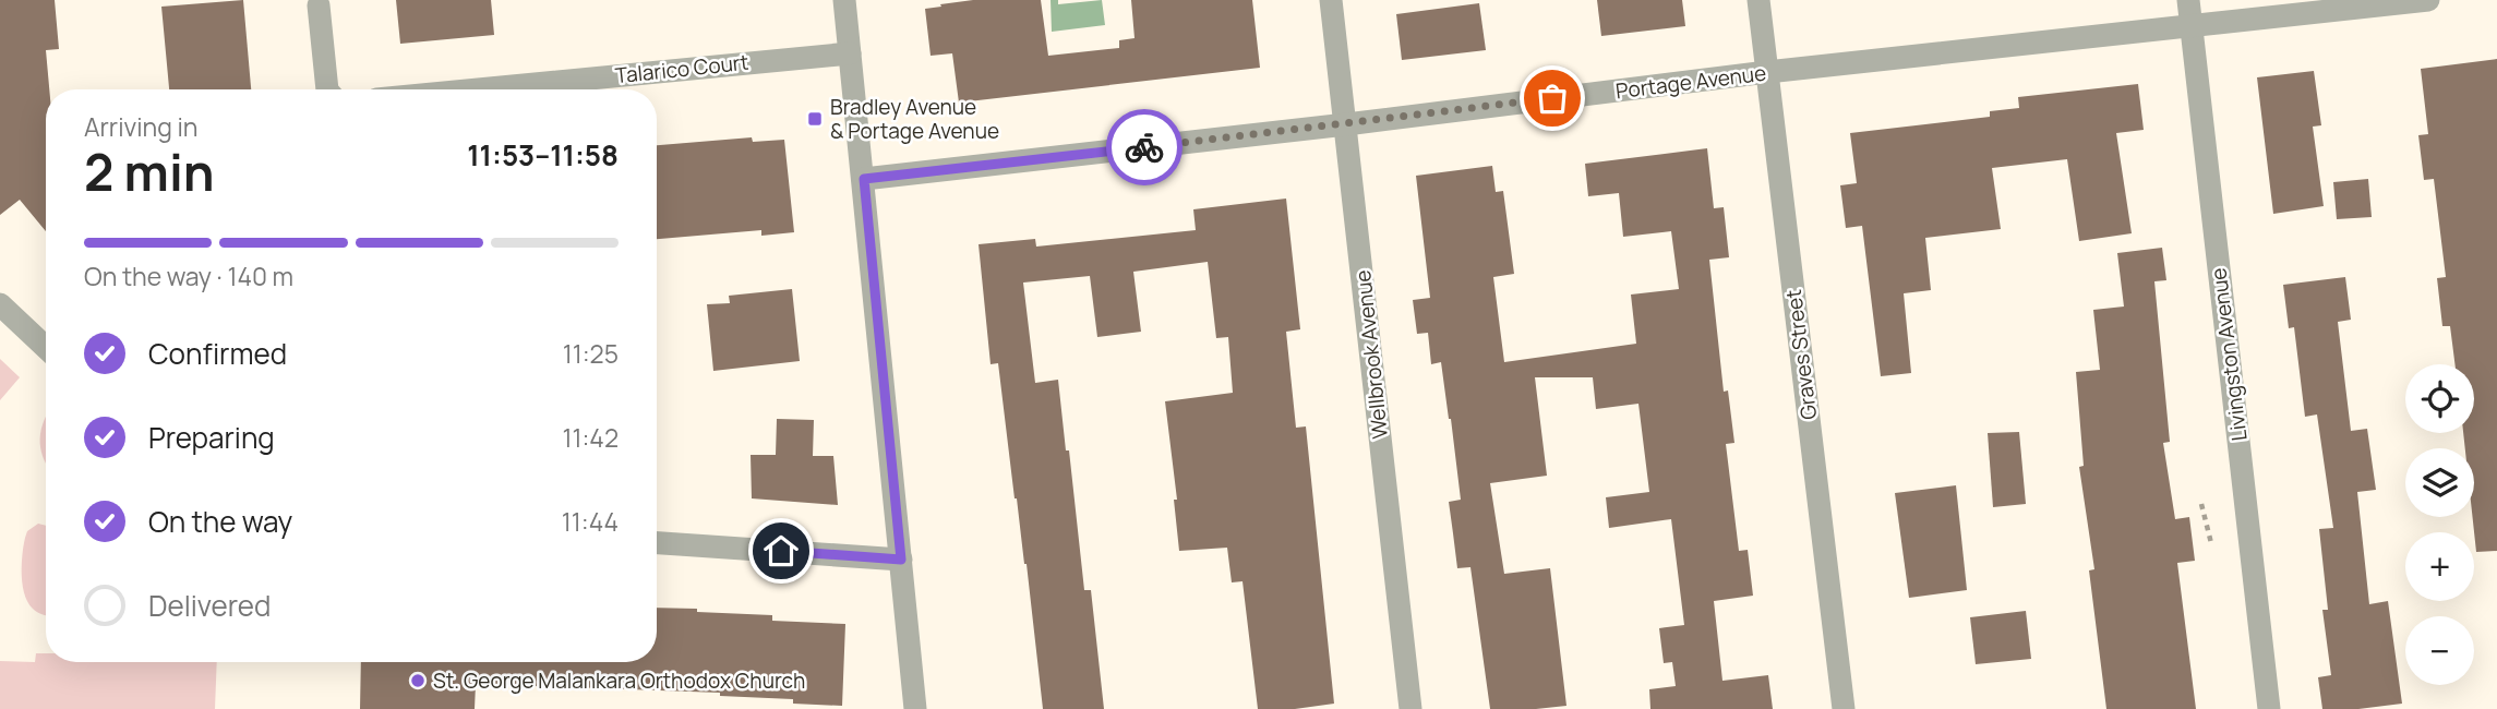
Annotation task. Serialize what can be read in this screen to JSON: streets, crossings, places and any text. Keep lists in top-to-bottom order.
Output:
{
  "streets": {
    "street": [
      "Talarico Court",
      "Portage Avenue",
      "Wellbrook Avenue",
      "Graves Street",
      "Livingston Avenue"
    ]
  },
  "crossings": [
    ["Portage Avenue", "Wellbrook Avenue"],
    ["Portage Avenue", "Graves Street"],
    ["Portage Avenue", "Livingston Avenue"]
  ],
  "places": {
    "transit": ["Bradley Avenue & Portage Avenue"],
    "other": ["St. George Malankara Orthodox Church"]
  },
  "page": {
    "heading": ["2 min", "Arriving in", "11:53–11:58"],
    "bar": "On the way · 140 m",
    "list": [
      ["Confirmed", "11:25"],
      ["Preparing", "11:42"],
      ["On the way", "11:44"],
      "Delivered"
    ],
    "map_buttons": ["+", "−"]
  }
}
